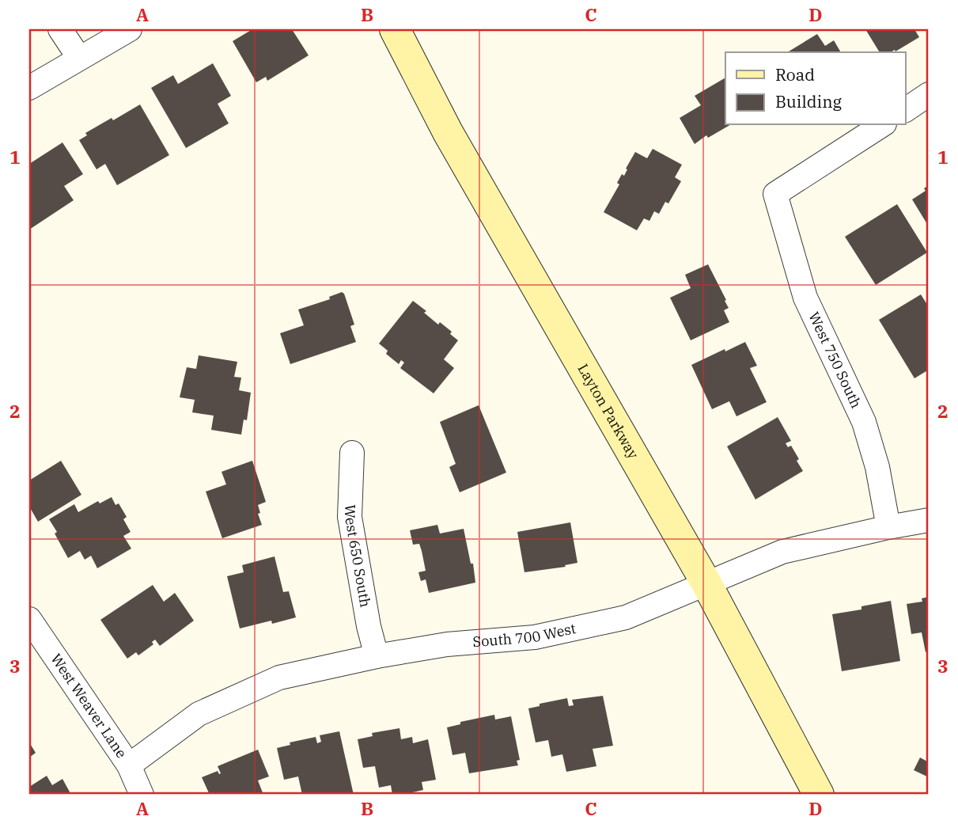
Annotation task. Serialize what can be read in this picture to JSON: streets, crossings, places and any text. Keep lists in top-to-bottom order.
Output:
{
  "streets": {
    "main road": ["Layton Parkway"],
    "street": [
      "West 750 South",
      "West 650 South",
      "South 700 West",
      "West Weaver Lane"
    ]
  },
  "crossings": [
    ["West 750 South", "South 700 West"],
    ["Layton Parkway", "South 700 West"],
    ["West 650 South", "South 700 West"],
    ["South 700 West", "West Weaver Lane"]
  ],
  "legend": ["Road", "Building"],
  "grid": {
    "columns": [
      "A",
      "B",
      "C",
      "D"
    ],
    "rows": ["1", "2", "3"]
  }
}
